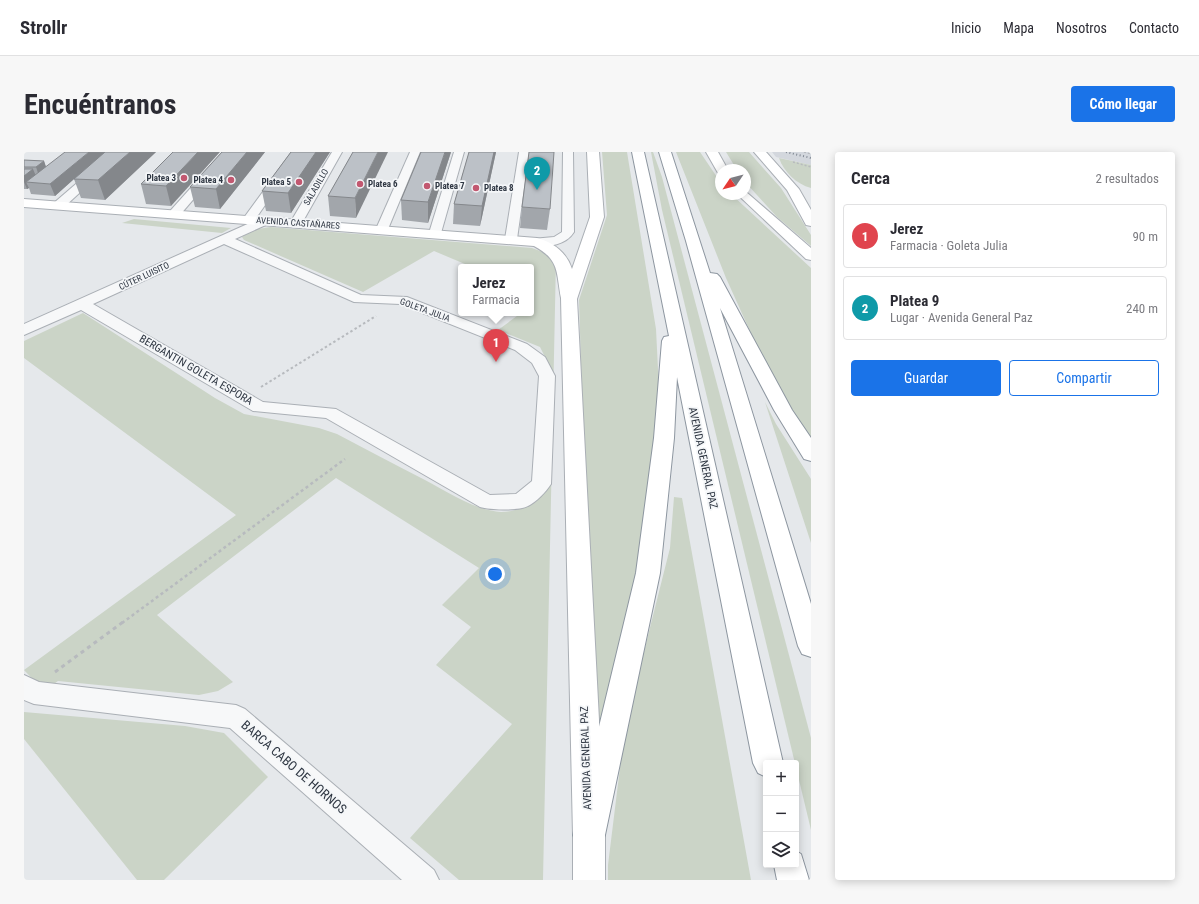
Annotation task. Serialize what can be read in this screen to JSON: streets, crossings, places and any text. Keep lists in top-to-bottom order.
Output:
{
  "streets": {
    "main road": ["AVENIDA CASTAÑARES", "AVENIDA GENERAL PAZ"],
    "street": [
      "SALADILLO",
      "CÚTER LUISITO",
      "GOLETA JULIA",
      "BERGANTIN GOLETA ESPORA",
      "BARCA CABO DE HORNOS"
    ]
  },
  "crossings": [
    ["SALADILLO", "AVENIDA CASTAÑARES"],
    ["AVENIDA CASTAÑARES", "CÚTER LUISITO"],
    ["AVENIDA CASTAÑARES", "AVENIDA GENERAL PAZ"],
    ["CÚTER LUISITO", "GOLETA JULIA"],
    ["CÚTER LUISITO", "BERGANTIN GOLETA ESPORA"],
    ["GOLETA JULIA", "BERGANTIN GOLETA ESPORA"]
  ],
  "places": [
    "Platea 3",
    "Platea 4",
    "Platea 5",
    "Platea 6",
    "Platea 7",
    "Platea 8"
  ],
  "north": "bottom left",
  "page": {
    "header": "Strollr",
    "nav": [
      "Inicio",
      "Mapa",
      "Nosotros",
      "Contacto"
    ],
    "buttons": [
      "Cómo llegar",
      ["Guardar", "Compartir"]
    ],
    "title": "Encuéntranos",
    "heading": ["Cerca", "2 resultados"],
    "pins": ["2", "1"],
    "list": [
      {
        "mark": "1",
        "name": "Jerez",
        "note": "Farmacia · Goleta Julia",
        "value": "90 m"
      },
      {
        "mark": "2",
        "name": "Platea 9",
        "note": "Lugar · Avenida General Paz",
        "value": "240 m"
      }
    ],
    "popup": ["Jerez", "Farmacia"],
    "map_buttons": ["+", "−"]
  }
}
